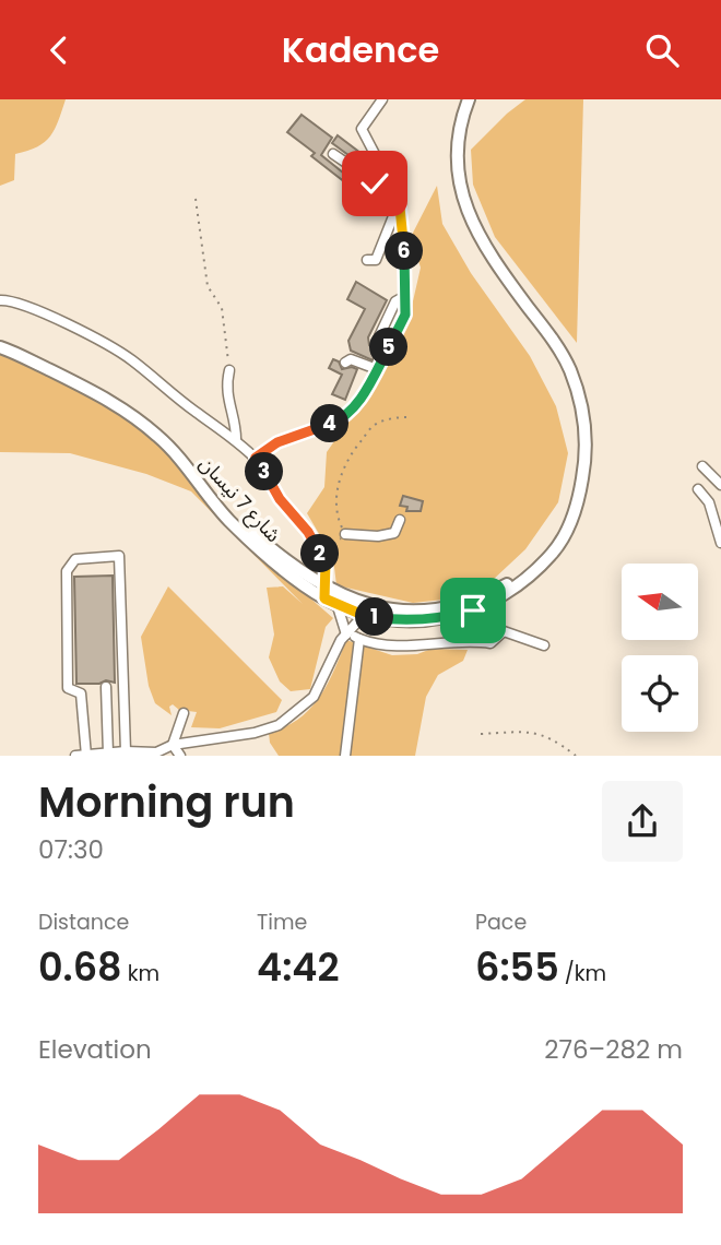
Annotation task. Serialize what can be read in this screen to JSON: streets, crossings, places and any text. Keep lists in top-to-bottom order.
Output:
{
  "streets": {
    "main road": ["شارع 7 نيسان"]
  },
  "north": "left",
  "page": {
    "header": "Kadence",
    "pins": [
      "6",
      "5",
      "4",
      "3",
      "2",
      "1"
    ],
    "heading": ["Morning run", "07:30"],
    "stats": [
      ["Distance", "0.68 km"],
      ["Time", "4:42"],
      ["Pace", "6:55 /km"]
    ],
    "chart": ["Elevation", "276–282 m"]
  }
}
